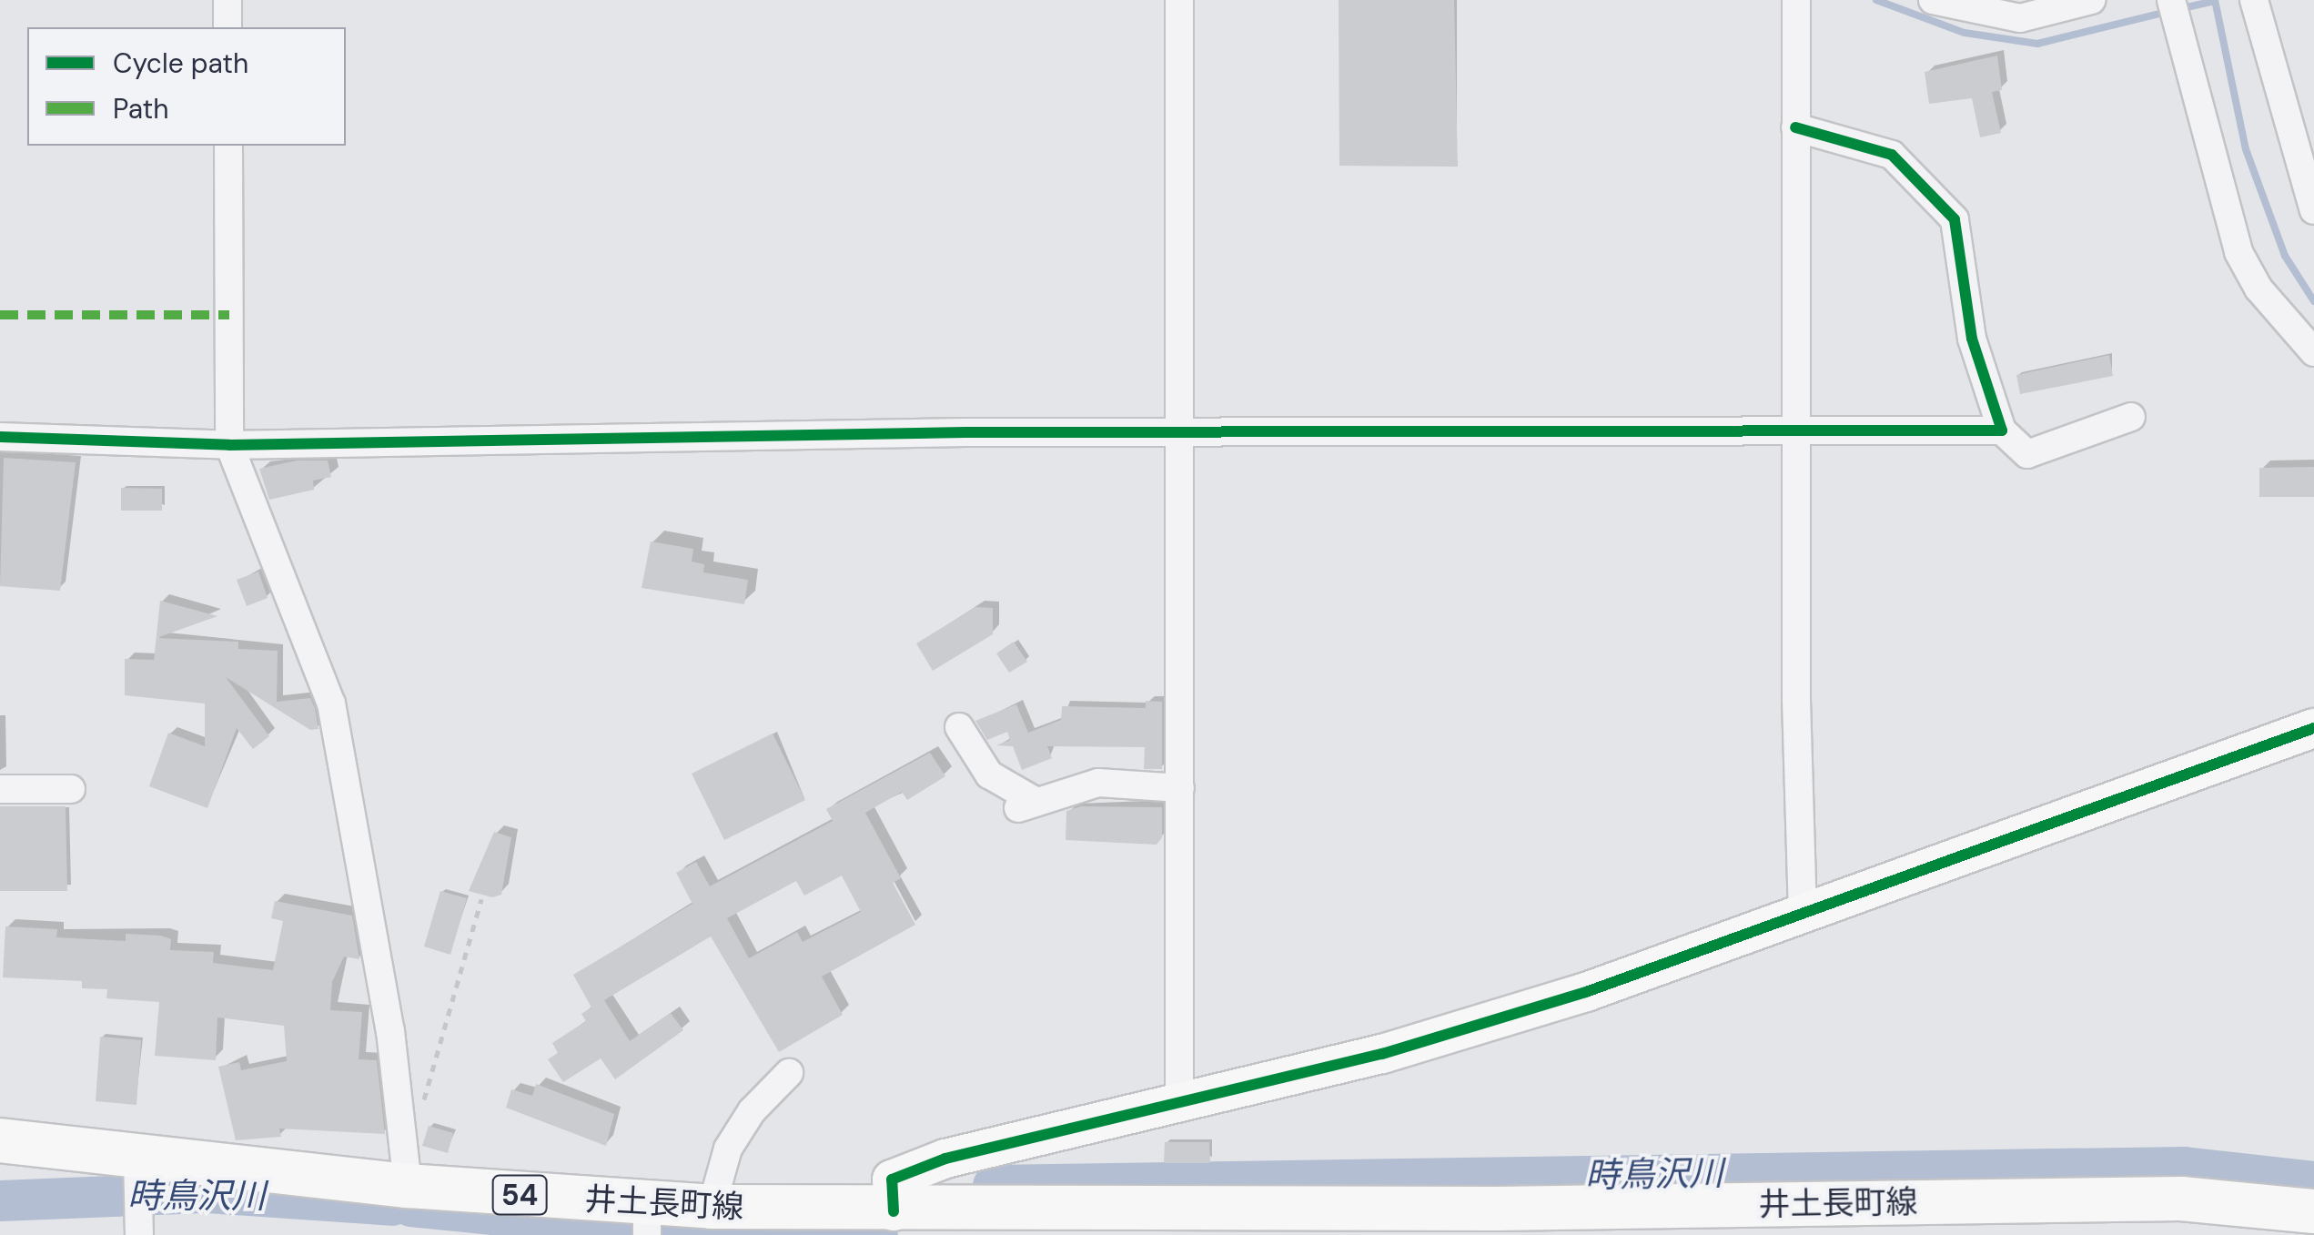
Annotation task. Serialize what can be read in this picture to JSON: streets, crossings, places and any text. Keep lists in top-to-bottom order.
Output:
{
  "streets": {
    "main road": ["54", "井土長町線"]
  },
  "water": ["時鳥沢川"],
  "legend": ["Cycle path", "Path"]
}
